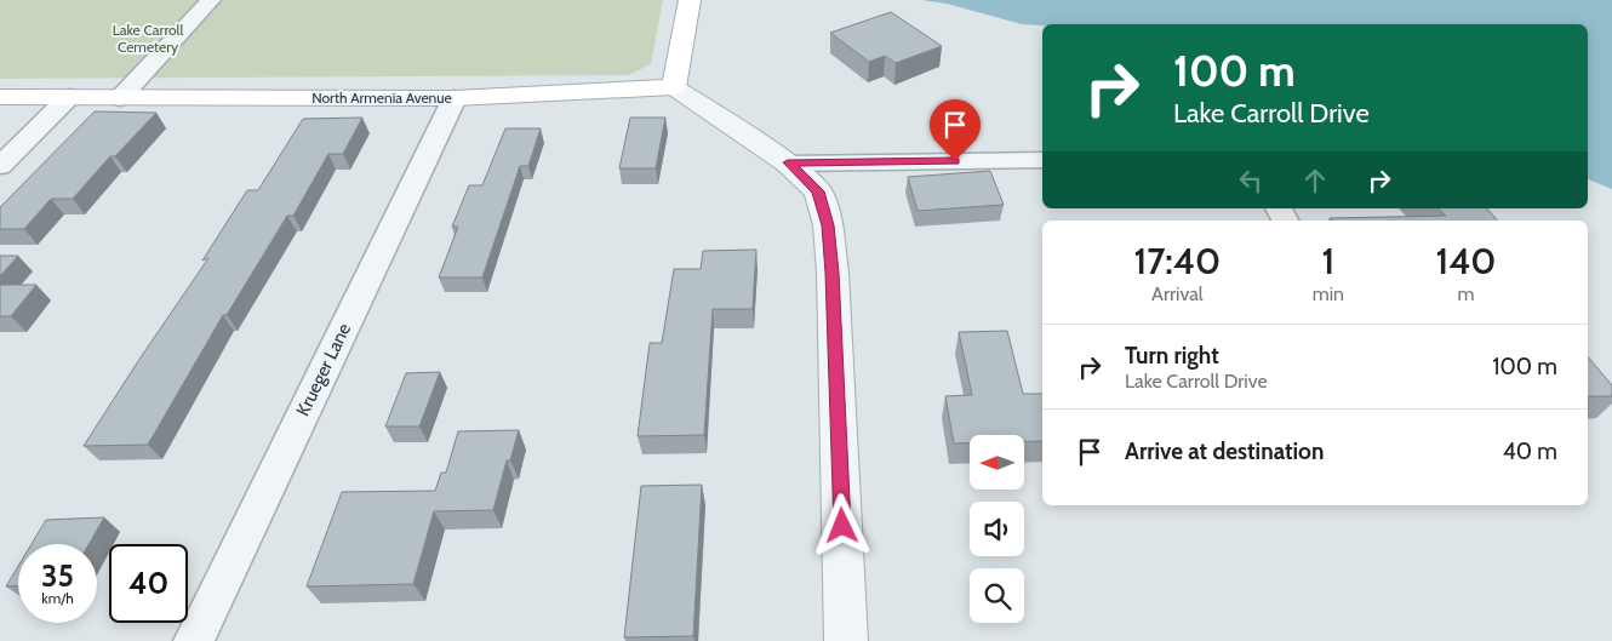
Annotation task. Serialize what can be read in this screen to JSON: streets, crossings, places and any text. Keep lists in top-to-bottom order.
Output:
{
  "streets": {
    "main road": ["North Armenia Avenue"],
    "street": ["Krueger Lane"]
  },
  "crossings": [
    ["North Armenia Avenue", "Krueger Lane"]
  ],
  "parks": ["Lake Carroll Cemetery"],
  "north": "left",
  "page": {
    "turn": ["100 m", "Lake Carroll Drive"],
    "eta": [
      "17:40",
      "Arrival",
      "1",
      "min",
      "140",
      "m"
    ],
    "list": [
      {
        "name": "Turn right",
        "note": "Lake Carroll Drive",
        "value": "100 m"
      },
      {
        "name": "Arrive at destination",
        "value": "40 m"
      }
    ],
    "speed": "35 km/h",
    "limit": "40"
  }
}
